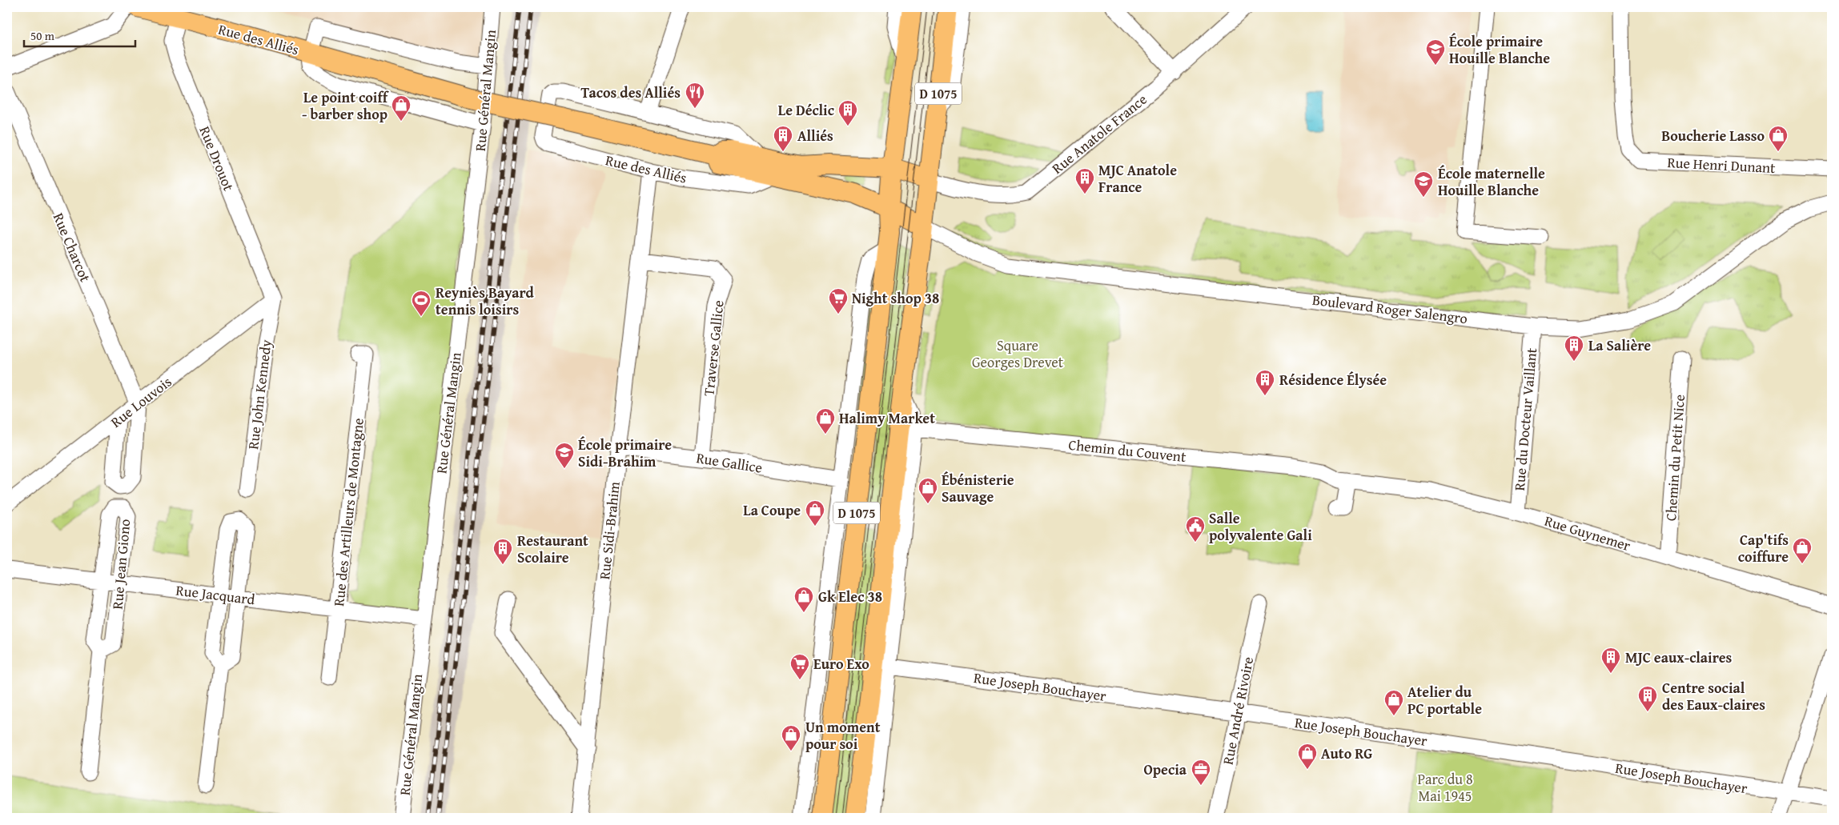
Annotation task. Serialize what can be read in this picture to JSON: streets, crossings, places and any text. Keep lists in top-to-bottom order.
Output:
{
  "streets": {
    "main road": ["Rue des Alliés", "D 1075"],
    "street": [
      "Rue Général Mangin",
      "Rue Anatole France",
      "Rue Drouot",
      "Rue Henri Dunant",
      "Rue Charcot",
      "Boulevard Roger Salengro",
      "Traverse Gallice",
      "Rue John Kennedy",
      "Rue Louvois",
      "Rue du Docteur Vaillant",
      "Chemin du Couvent",
      "Chemin du Petit Nice",
      "Rue Gallice",
      "Rue des Artilleurs de Montagne",
      "Rue Sidi-Brahim",
      "Rue Guynemer",
      "Rue Jean Giono",
      "Rue Jacquard",
      "Rue Joseph Bouchayer",
      "Rue André Rivoire"
    ]
  },
  "crossings": [
    ["Rue des Alliés", "Rue Général Mangin"],
    ["Rue des Alliés", "D 1075"],
    ["Rue des Alliés", "Rue Anatole France"],
    ["Rue des Alliés", "Rue Drouot"],
    ["Rue des Alliés", "Boulevard Roger Salengro"],
    ["Rue des Alliés", "Rue Sidi-Brahim"],
    ["Rue Général Mangin", "Rue Jacquard"],
    ["D 1075", "Rue Anatole France"],
    ["D 1075", "Boulevard Roger Salengro"],
    ["Rue Drouot", "Rue John Kennedy"],
    ["Rue Drouot", "Rue Louvois"],
    ["Rue Charcot", "Rue Louvois"],
    ["Boulevard Roger Salengro", "Rue du Docteur Vaillant"],
    ["Traverse Gallice", "Rue Gallice"],
    ["Traverse Gallice", "Rue Sidi-Brahim"],
    ["Rue John Kennedy", "Rue Louvois"],
    ["Rue du Docteur Vaillant", "Rue Guynemer"],
    ["Chemin du Couvent", "Rue Guynemer"],
    ["Chemin du Petit Nice", "Rue Guynemer"],
    ["Rue Gallice", "Rue Sidi-Brahim"],
    ["Rue des Artilleurs de Montagne", "Rue Jacquard"],
    ["Rue Jean Giono", "Rue Jacquard"],
    ["Rue Joseph Bouchayer", "Rue André Rivoire"]
  ],
  "parks": ["Square Georges Drevet", "Parc du 8 Mai 1945"],
  "places": {
    "school or university": ["École primaire Houille Blanche", "École maternelle Houille Blanche", "École primaire Sidi-Brahim"],
    "restaurant": ["Tacos des Alliés"],
    "shop": [
      "Le point coiff - barber shop",
      "Boucherie Lasso",
      "Halimy Market",
      "Ébénisterie Sauvage",
      "La Coupe",
      "Cap'tifs coiffure",
      "Gk Elec 38",
      "Atelier du PC portable",
      "Un moment pour soi",
      "Auto RG"
    ],
    "building": [
      "Le Déclic",
      "Alliés",
      "MJC Anatole France",
      "La Salière",
      "Résidence Élysée",
      "Restaurant Scolaire",
      "MJC eaux-claires",
      "Centre social des Eaux-claires"
    ],
    "supermarket": ["Night shop 38", "Euro Exo"],
    "sports": ["Reyniès Bayard tennis loisirs"],
    "public building": ["Salle polyvalente Gali"],
    "office": ["Opecia"]
  },
  "scale_bar": "50 m"
}
